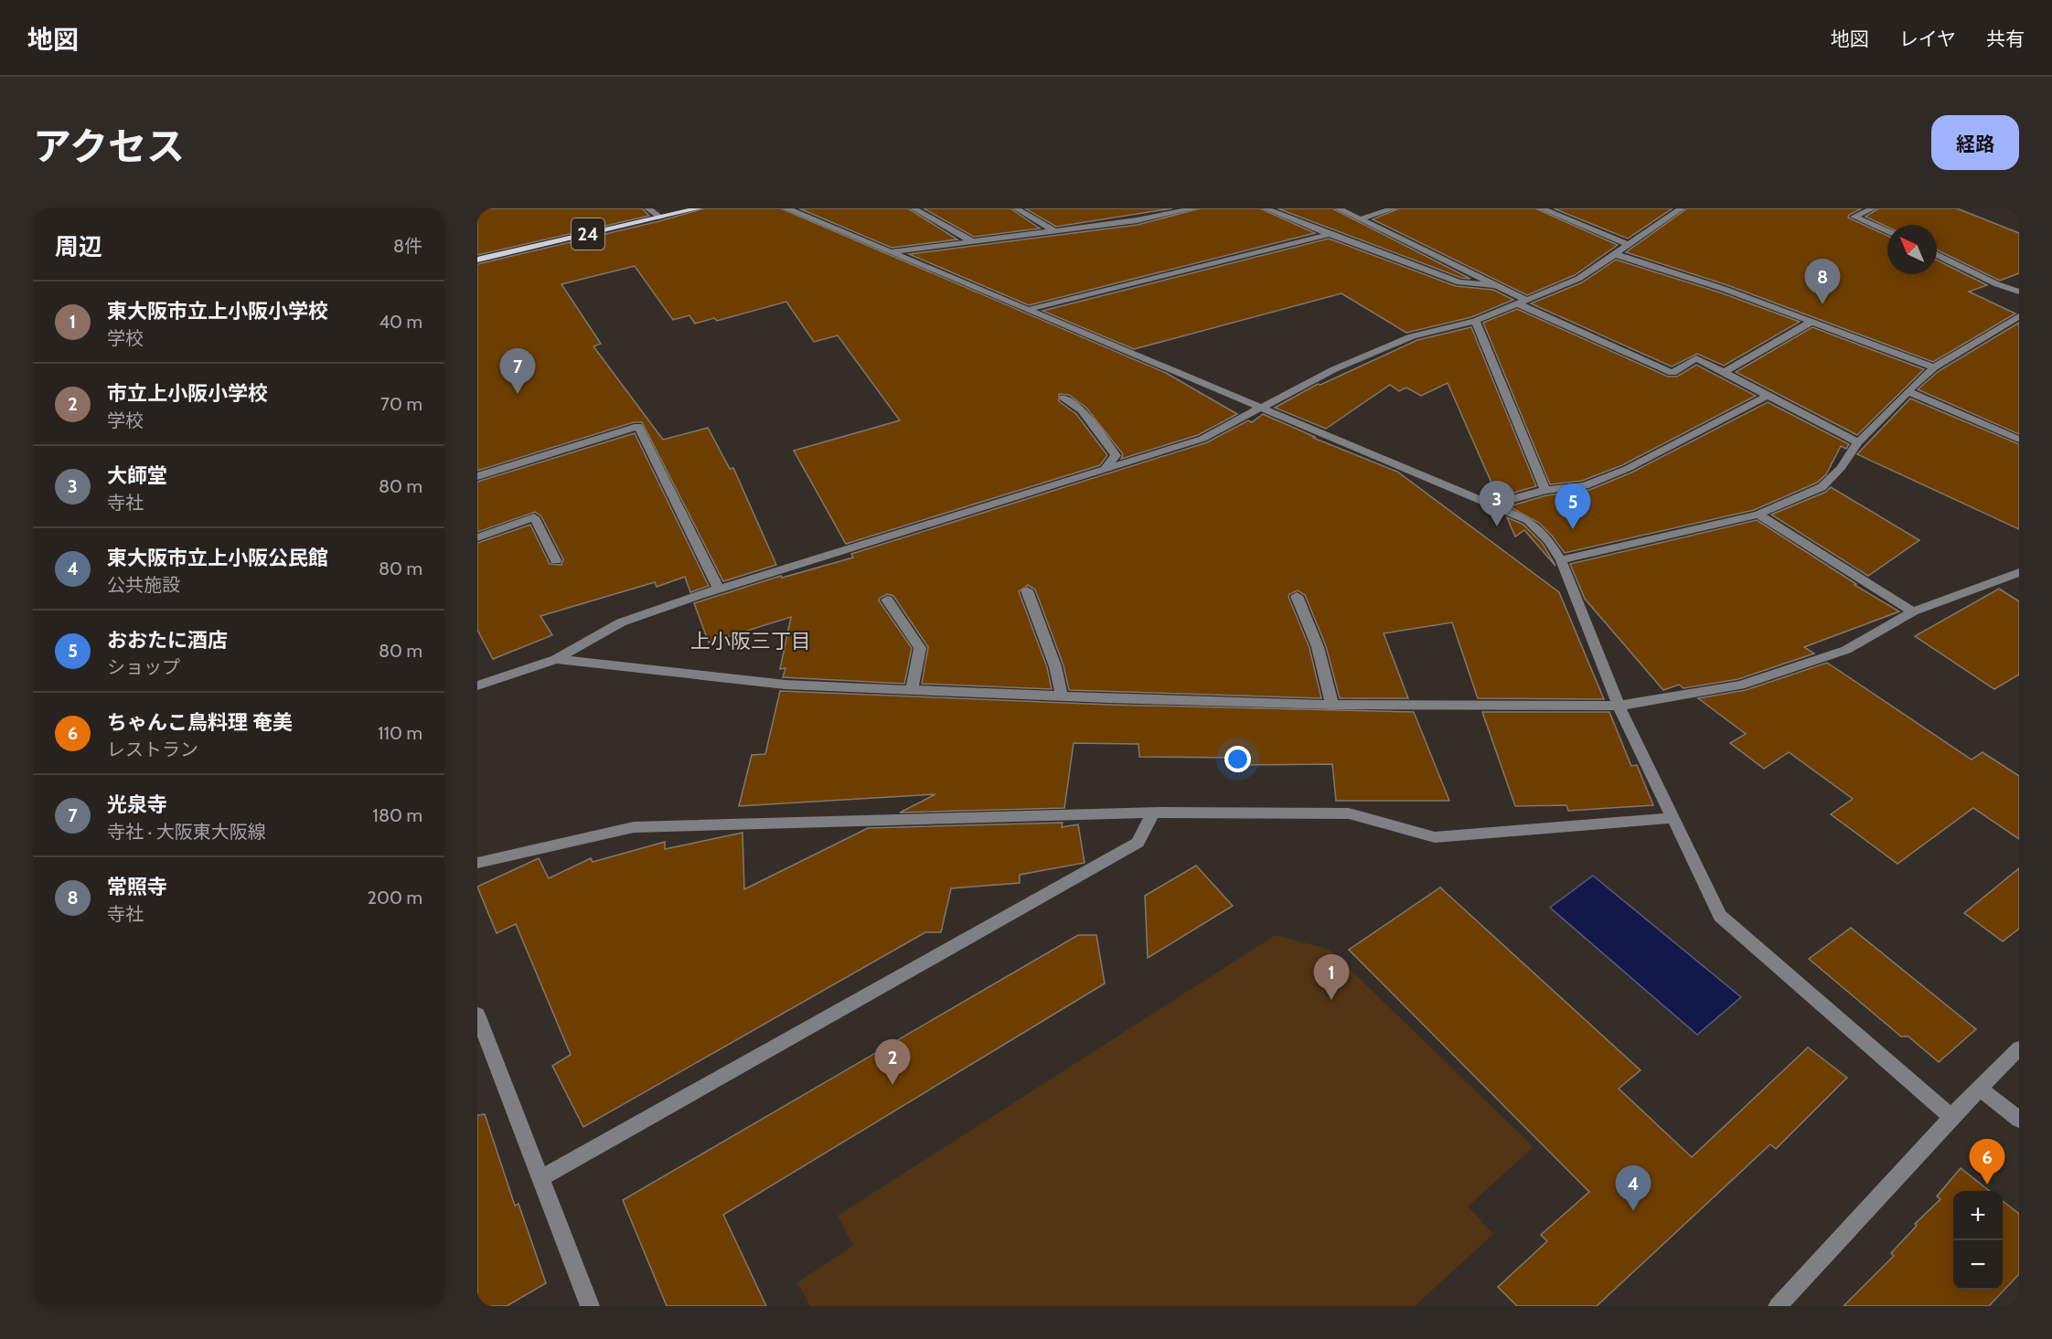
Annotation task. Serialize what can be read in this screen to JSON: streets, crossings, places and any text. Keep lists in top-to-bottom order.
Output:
{
  "streets": {
    "main road": ["24"]
  },
  "districts": ["上小阪三丁目"],
  "north": "top left",
  "page": {
    "header": "地図",
    "nav": ["地図", "レイヤ", "共有"],
    "title": "アクセス",
    "buttons": "経路",
    "heading": ["周辺", "8件"],
    "pins": [
      "8",
      "7",
      "3",
      "5",
      "1",
      "2",
      "6",
      "4"
    ],
    "list": [
      {
        "mark": "1",
        "name": "東大阪市立上小阪小学校",
        "note": "学校",
        "value": "40 m"
      },
      {
        "mark": "2",
        "name": "市立上小阪小学校",
        "note": "学校",
        "value": "70 m"
      },
      {
        "mark": "3",
        "name": "大師堂",
        "note": "寺社",
        "value": "80 m"
      },
      {
        "mark": "4",
        "name": "東大阪市立上小阪公民館",
        "note": "公共施設",
        "value": "80 m"
      },
      {
        "mark": "5",
        "name": "おおたに酒店",
        "note": "ショップ",
        "value": "80 m"
      },
      {
        "mark": "6",
        "name": "ちゃんこ鳥料理 奄美",
        "note": "レストラン",
        "value": "110 m"
      },
      {
        "mark": "7",
        "name": "光泉寺",
        "note": "寺社 · 大阪東大阪線",
        "value": "180 m"
      },
      {
        "mark": "8",
        "name": "常照寺",
        "note": "寺社",
        "value": "200 m"
      }
    ],
    "map_buttons": ["+", "−"]
  }
}
